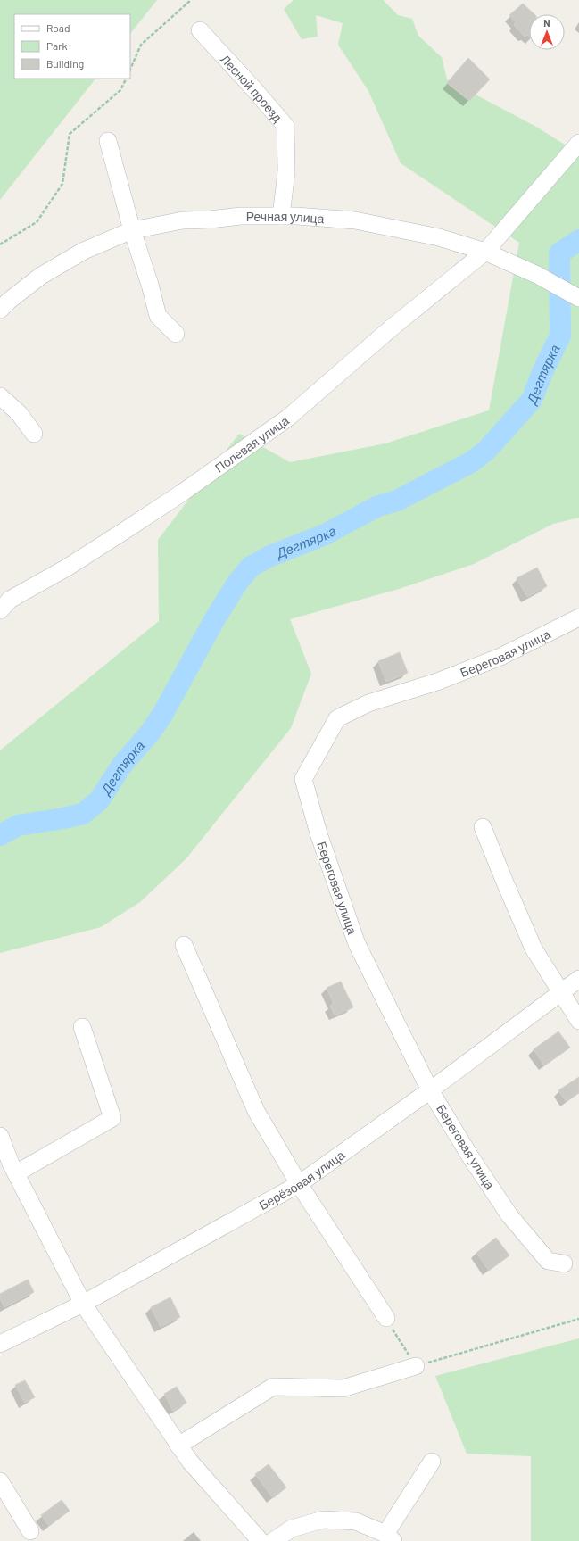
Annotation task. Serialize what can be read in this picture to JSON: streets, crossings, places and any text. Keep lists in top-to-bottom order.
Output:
{
  "streets": {
    "street": [
      "Лесной проезд",
      "Речная улица",
      "Полевая улица",
      "Береговая улица",
      "Берёзовая улица"
    ]
  },
  "crossings": [
    ["Лесной проезд", "Речная улица"],
    ["Речная улица", "Полевая улица"],
    ["Береговая улица", "Берёзовая улица"]
  ],
  "water": ["Дегтярка"],
  "legend": ["Road", "Park", "Building"],
  "north": "top"
}
